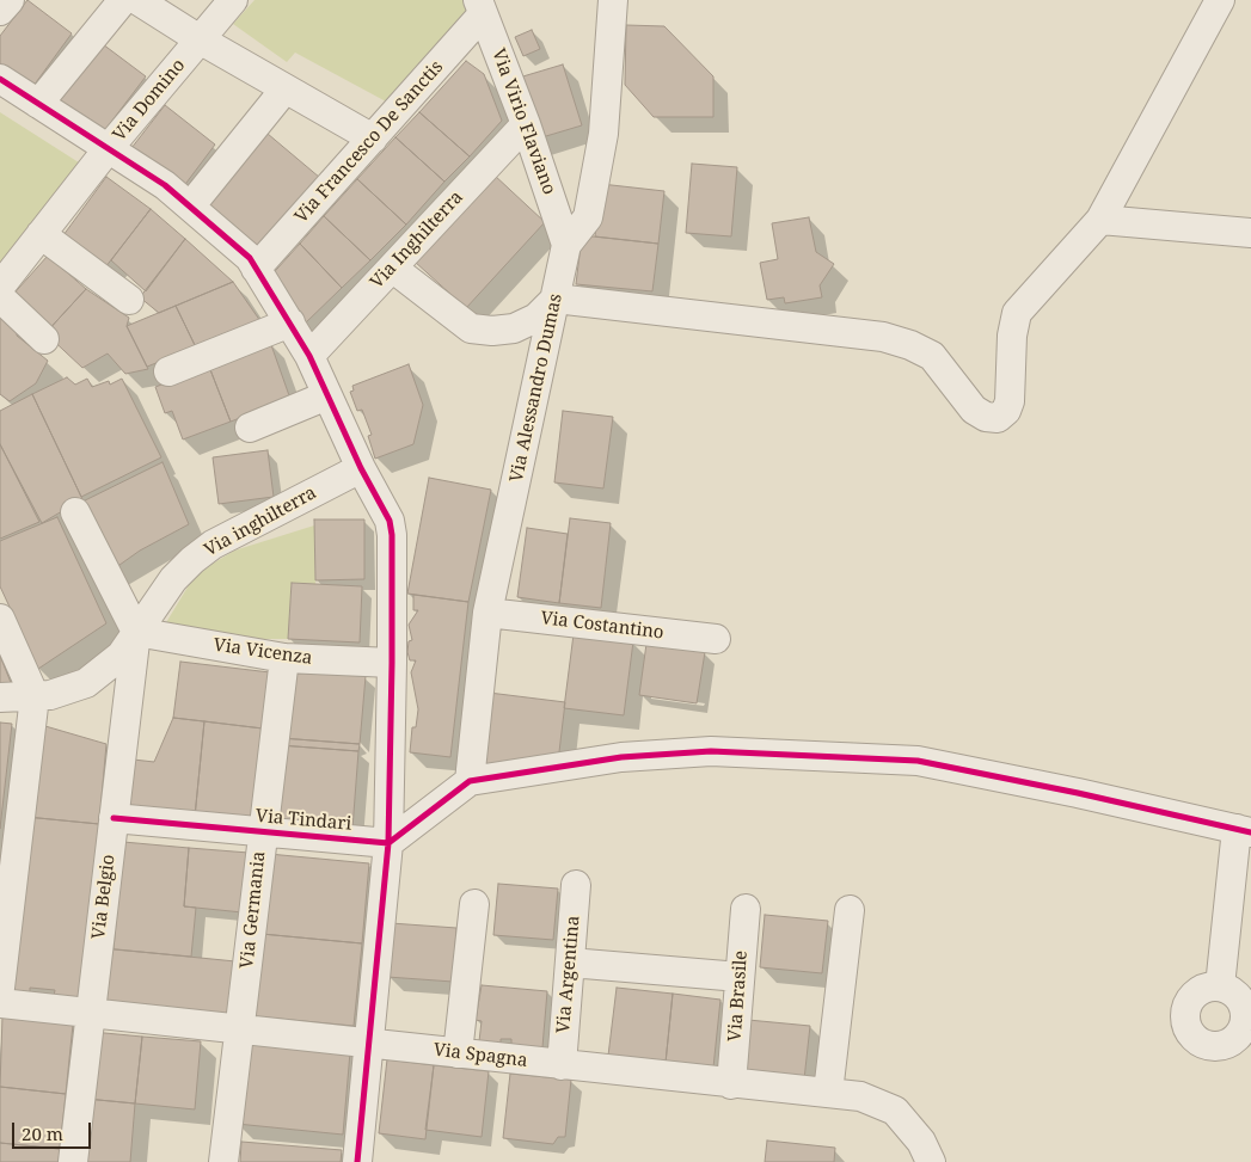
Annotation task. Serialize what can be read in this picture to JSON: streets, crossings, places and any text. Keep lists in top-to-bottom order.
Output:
{
  "streets": {
    "street": [
      "Via Domino",
      "Via Virio Flaviano",
      "Via Francesco De Sanctis",
      "Via Inghilterra",
      "Via Alessandro Dumas",
      "Via inghilterra",
      "Via Costantino",
      "Via Vicenza",
      "Via Tindari",
      "Via Belgio",
      "Via Germania",
      "Via Argentina",
      "Via Brasile",
      "Via Spagna"
    ]
  },
  "crossings": [
    ["Via Virio Flaviano", "Via Francesco De Sanctis"],
    ["Via Virio Flaviano", "Via Inghilterra"],
    ["Via Virio Flaviano", "Via Alessandro Dumas"],
    ["Via Alessandro Dumas", "Via Costantino"],
    ["Via inghilterra", "Via Vicenza"],
    ["Via inghilterra", "Via Belgio"],
    ["Via Vicenza", "Via Belgio"],
    ["Via Vicenza", "Via Germania"],
    ["Via Tindari", "Via Belgio"],
    ["Via Tindari", "Via Germania"],
    ["Via Belgio", "Via Spagna"],
    ["Via Germania", "Via Spagna"],
    ["Via Argentina", "Via Spagna"],
    ["Via Brasile", "Via Spagna"]
  ],
  "scale_bar": "20 m"
}
